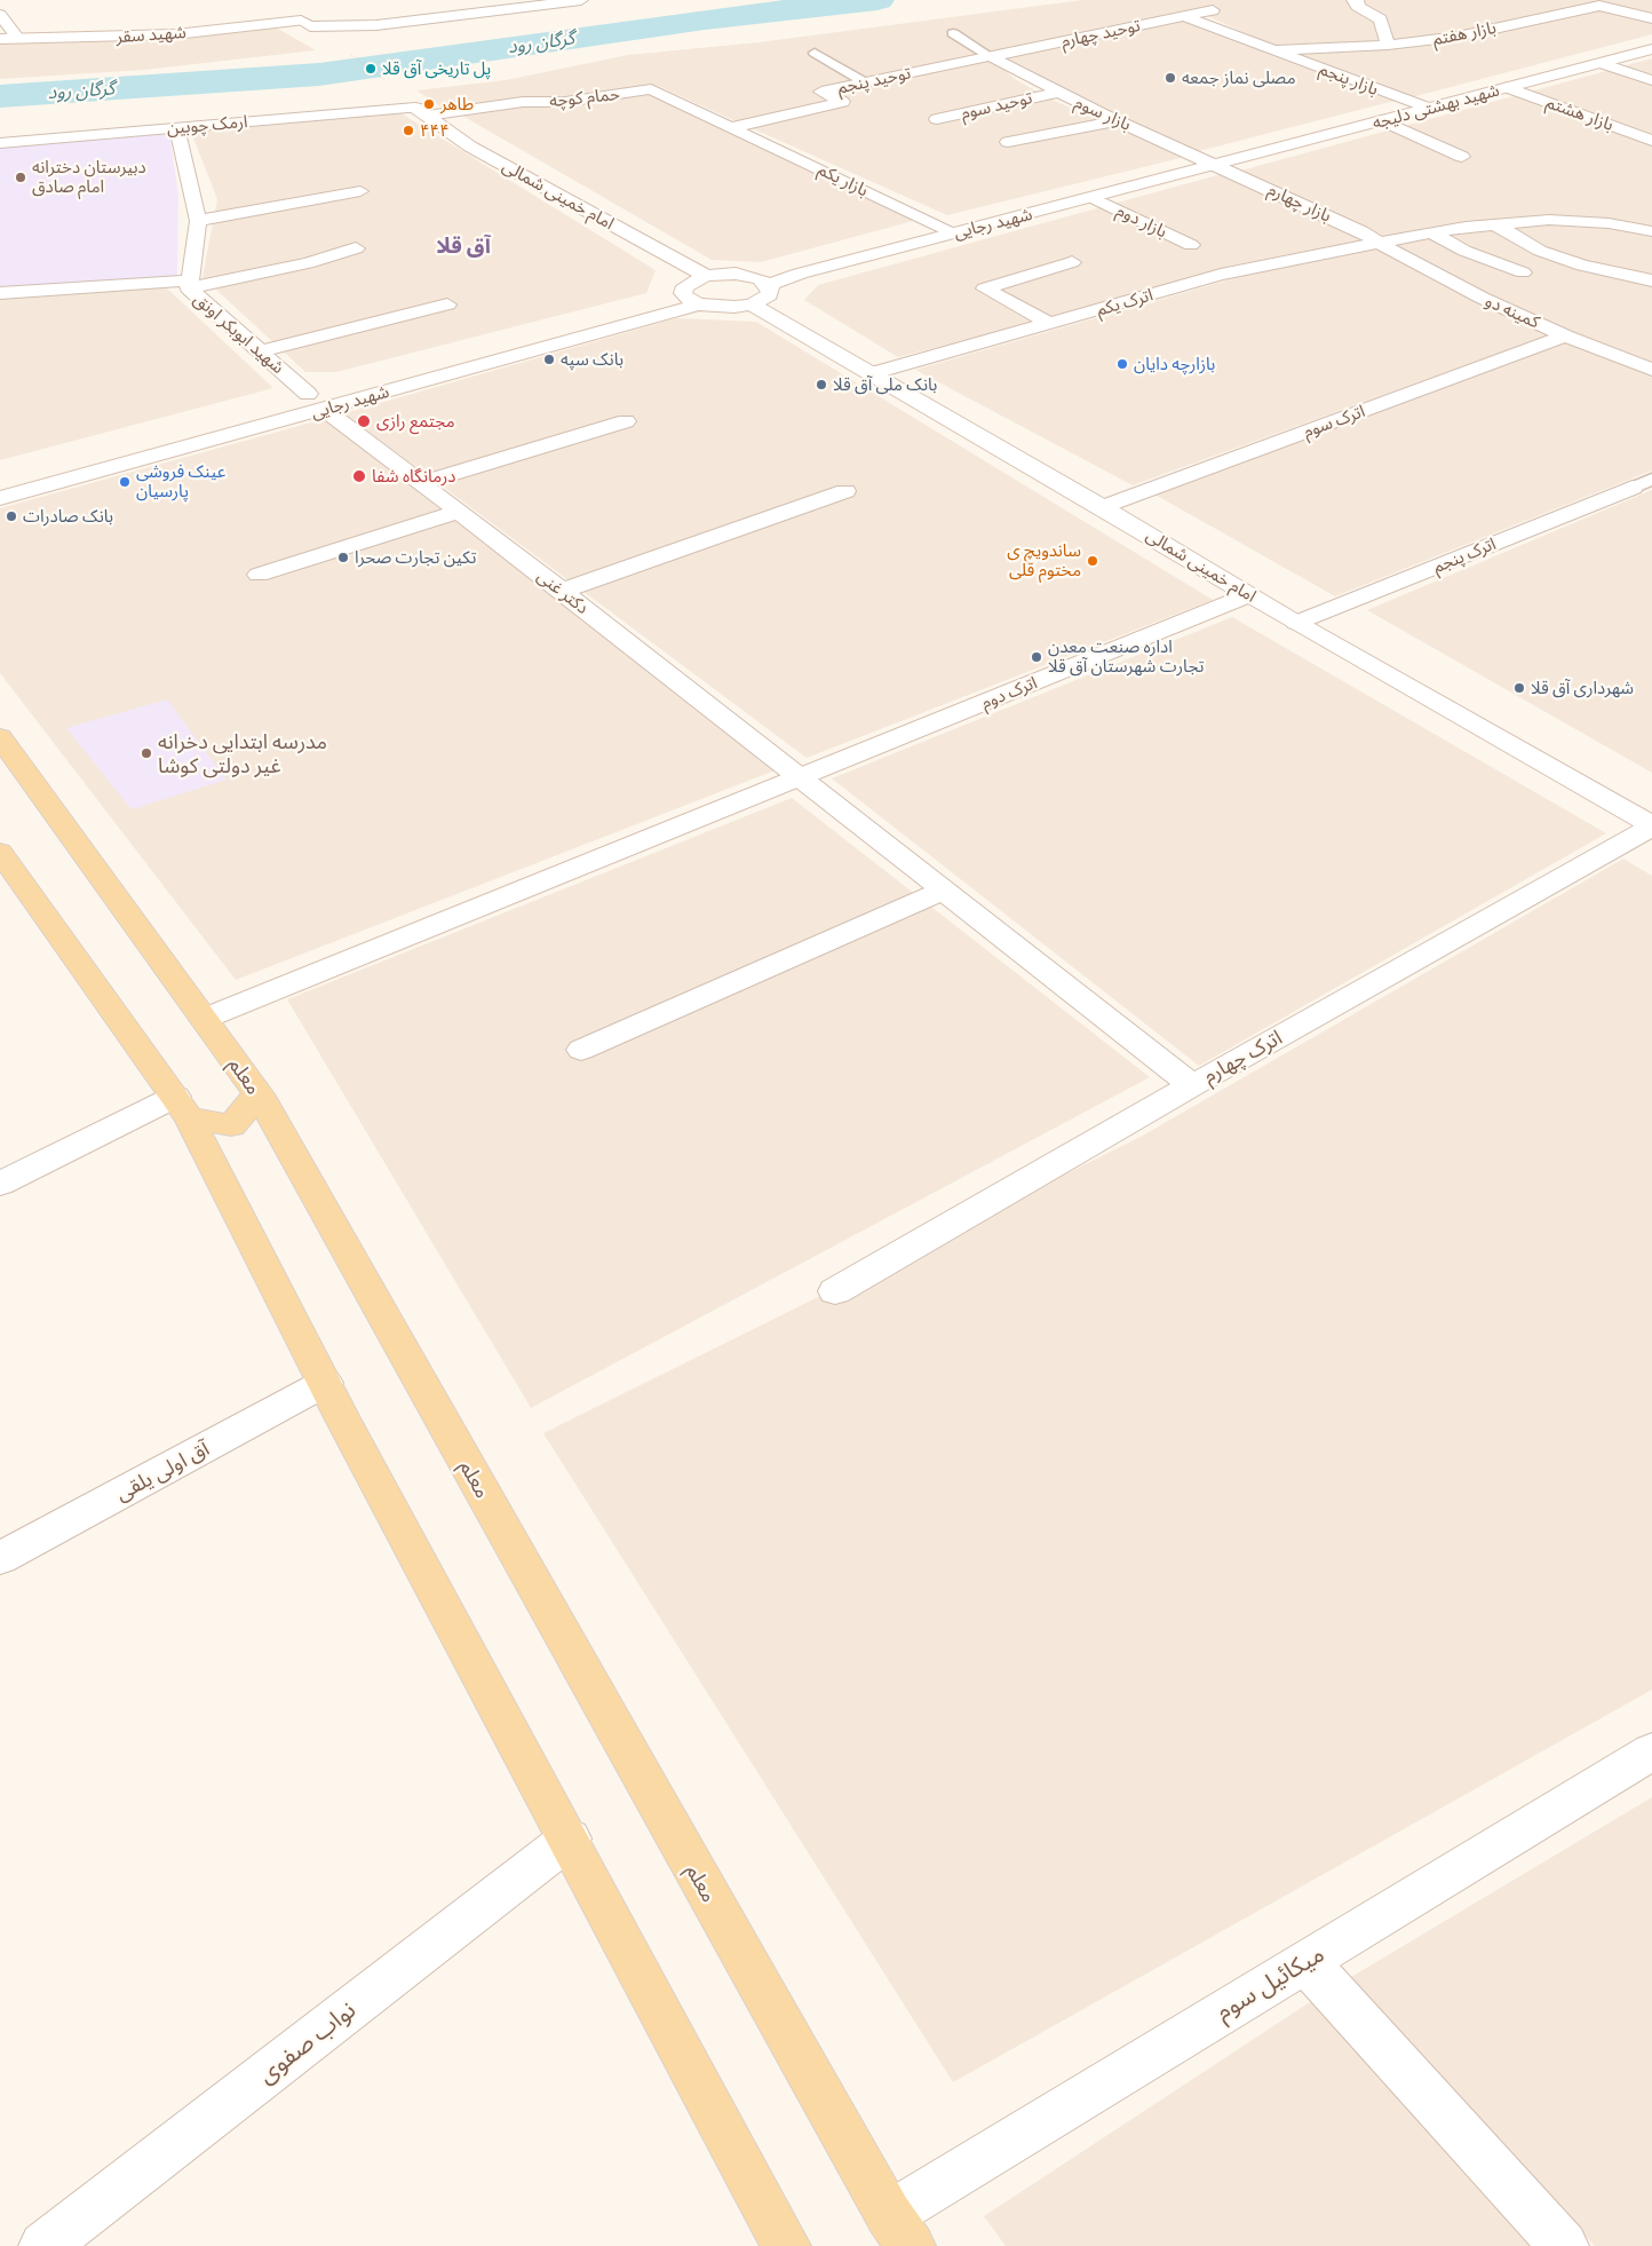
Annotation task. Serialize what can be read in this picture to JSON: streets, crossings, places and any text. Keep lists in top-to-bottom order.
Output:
{
  "streets": {
    "main road": ["معلم"],
    "street": [
      "توحید چهارم",
      "بازار هفتم",
      "شهید سقر",
      "بازار پنجم",
      "توحید پنجم",
      "حمام کوچه",
      "توحید سوم",
      "شهید بهشتی دلیجه",
      "بازار سوم",
      "بازار هشتم",
      "ارمک چوبین",
      "بازار یکم",
      "امام خمینی شمالی",
      "بازار چهارم",
      "بازار دوم",
      "شهید رجایی",
      "اترک یکم",
      "کمینه دو",
      "شهید ابوبکر اونق",
      "اترک سوم",
      "اترک پنجم",
      "دکتر غنی",
      "اترک دوم",
      "اترک چهارم",
      "آق اولی یلقی",
      "میکائیل سوم",
      "نواب صفوی"
    ]
  },
  "crossings": [
    ["توحید چهارم", "بازار پنجم"],
    ["توحید چهارم", "توحید پنجم"],
    ["توحید چهارم", "بازار سوم"],
    ["بازار هفتم", "بازار پنجم"],
    ["بازار پنجم", "شهید بهشتی دلیجه"],
    ["توحید پنجم", "حمام کوچه"],
    ["توحید پنجم", "بازار سوم"],
    ["توحید پنجم", "بازار یکم"],
    ["حمام کوچه", "ارمک چوبین"],
    ["حمام کوچه", "بازار یکم"],
    ["حمام کوچه", "امام خمینی شمالی"],
    ["توحید سوم", "بازار سوم"],
    ["شهید بهشتی دلیجه", "بازار سوم"],
    ["شهید بهشتی دلیجه", "بازار هشتم"],
    ["شهید بهشتی دلیجه", "بازار چهارم"],
    ["شهید بهشتی دلیجه", "شهید رجایی"],
    ["بازار سوم", "بازار چهارم"],
    ["بازار سوم", "شهید رجایی"],
    ["ارمک چوبین", "امام خمینی شمالی"],
    ["ارمک چوبین", "شهید ابوبکر اونق"],
    ["بازار یکم", "شهید رجایی"],
    ["امام خمینی شمالی", "اترک یکم"],
    ["امام خمینی شمالی", "اترک سوم"],
    ["امام خمینی شمالی", "اترک پنجم"],
    ["امام خمینی شمالی", "اترک دوم"],
    ["امام خمینی شمالی", "اترک چهارم"],
    ["بازار چهارم", "شهید رجایی"],
    ["بازار چهارم", "اترک یکم"],
    ["بازار چهارم", "کمینه دو"],
    ["بازار دوم", "شهید رجایی"],
    ["شهید رجایی", "شهید ابوبکر اونق"],
    ["شهید رجایی", "دکتر غنی"],
    ["اترک یکم", "کمینه دو"],
    ["کمینه دو", "اترک سوم"],
    ["دکتر غنی", "اترک دوم"],
    ["دکتر غنی", "اترک چهارم"],
    ["اترک دوم", "معلم"],
    ["معلم", "میکائیل سوم"]
  ],
  "districts": ["آق قلا"],
  "water": ["گرگان رود"],
  "places": [
    "پل تاریخی آق قلا",
    "مصلی نماز جمعه",
    "طاهر",
    "۴۴۴",
    "دبیرستان دخترانه امام صادق",
    "بانک سپه",
    "بازارچه دایان",
    "بانک ملی آق قلا",
    "مجتمع رازی",
    "درمانگاه شفا",
    "عینک فروشی پارسیان",
    "بانک صادرات",
    "تکین تجارت صحرا",
    "ساندویچ ی مختوم قلی",
    "اداره صنعت معدن تجارت شهرستان آق قلا",
    "شهرداری آق قلا",
    "مدرسه ابتدایی دخرانه غیر دولتی کوشا"
  ]
}
